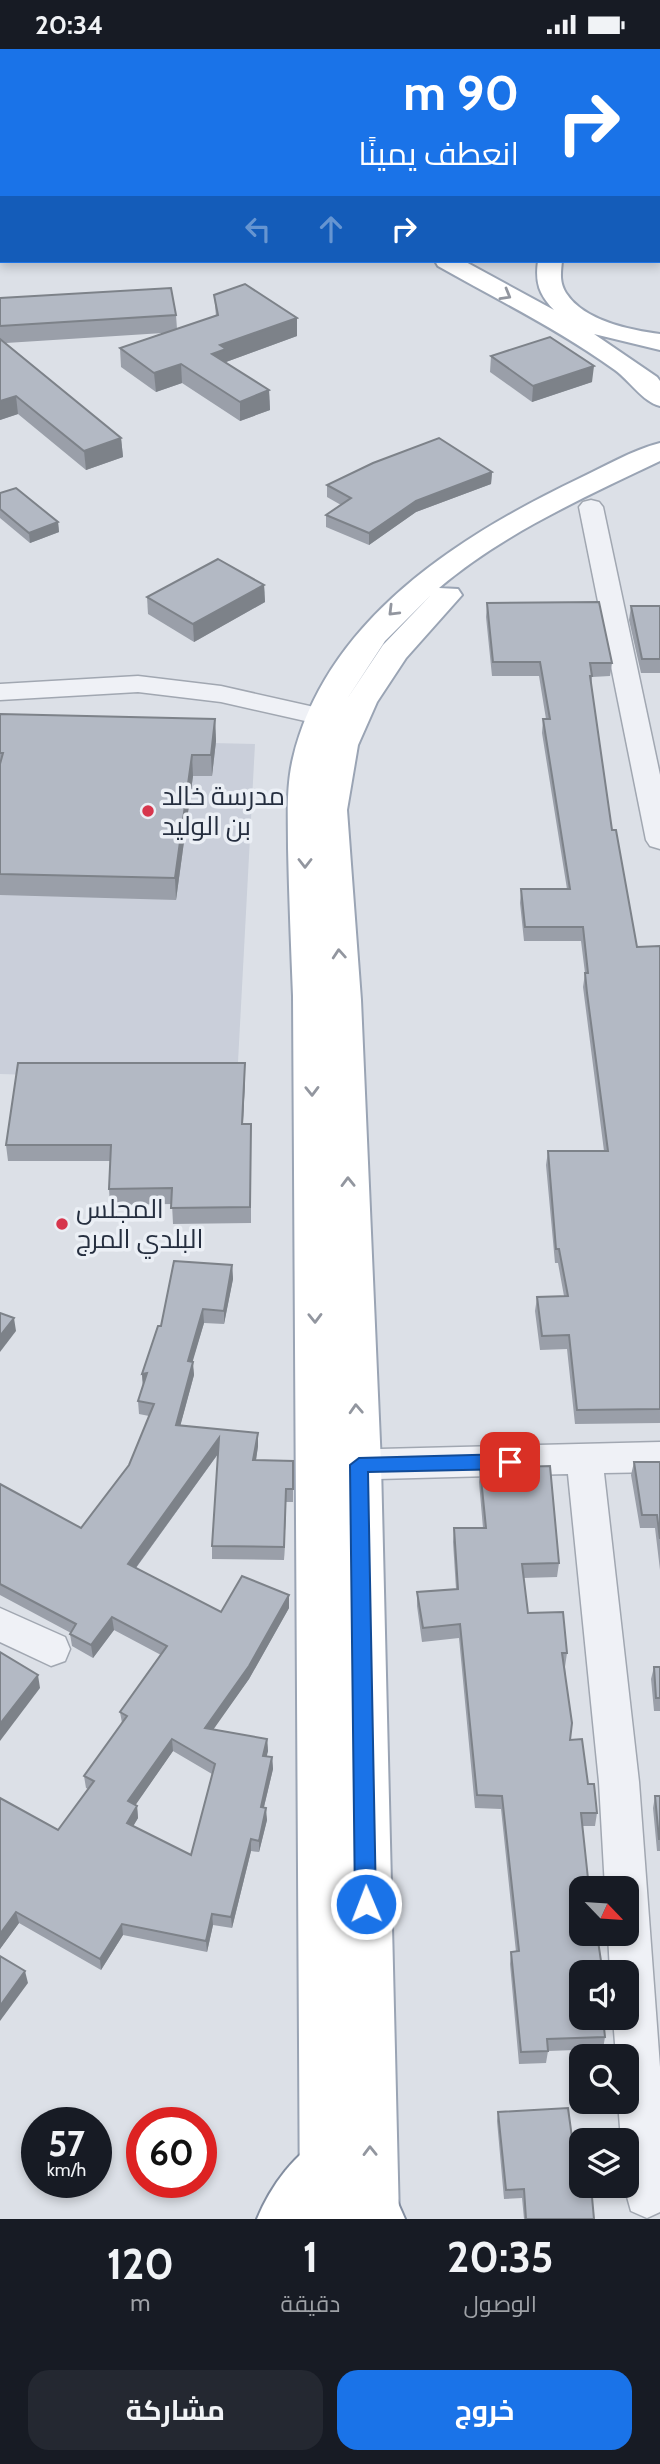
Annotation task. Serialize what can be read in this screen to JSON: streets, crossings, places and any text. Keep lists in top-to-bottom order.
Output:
{
  "places": ["مدرسة خالد بن الوليد", "المجلس البلدي المرج"],
  "north": "bottom right",
  "page": {
    "status": "20:34",
    "turn": ["90 m", "انعطف يمينًا"],
    "speed": "57 km/h",
    "limit": "60",
    "eta": [
      "20:35",
      "الوصول",
      "1",
      "دقيقة",
      "120",
      "m"
    ],
    "buttons": ["خروج", "مشاركة"]
  }
}
